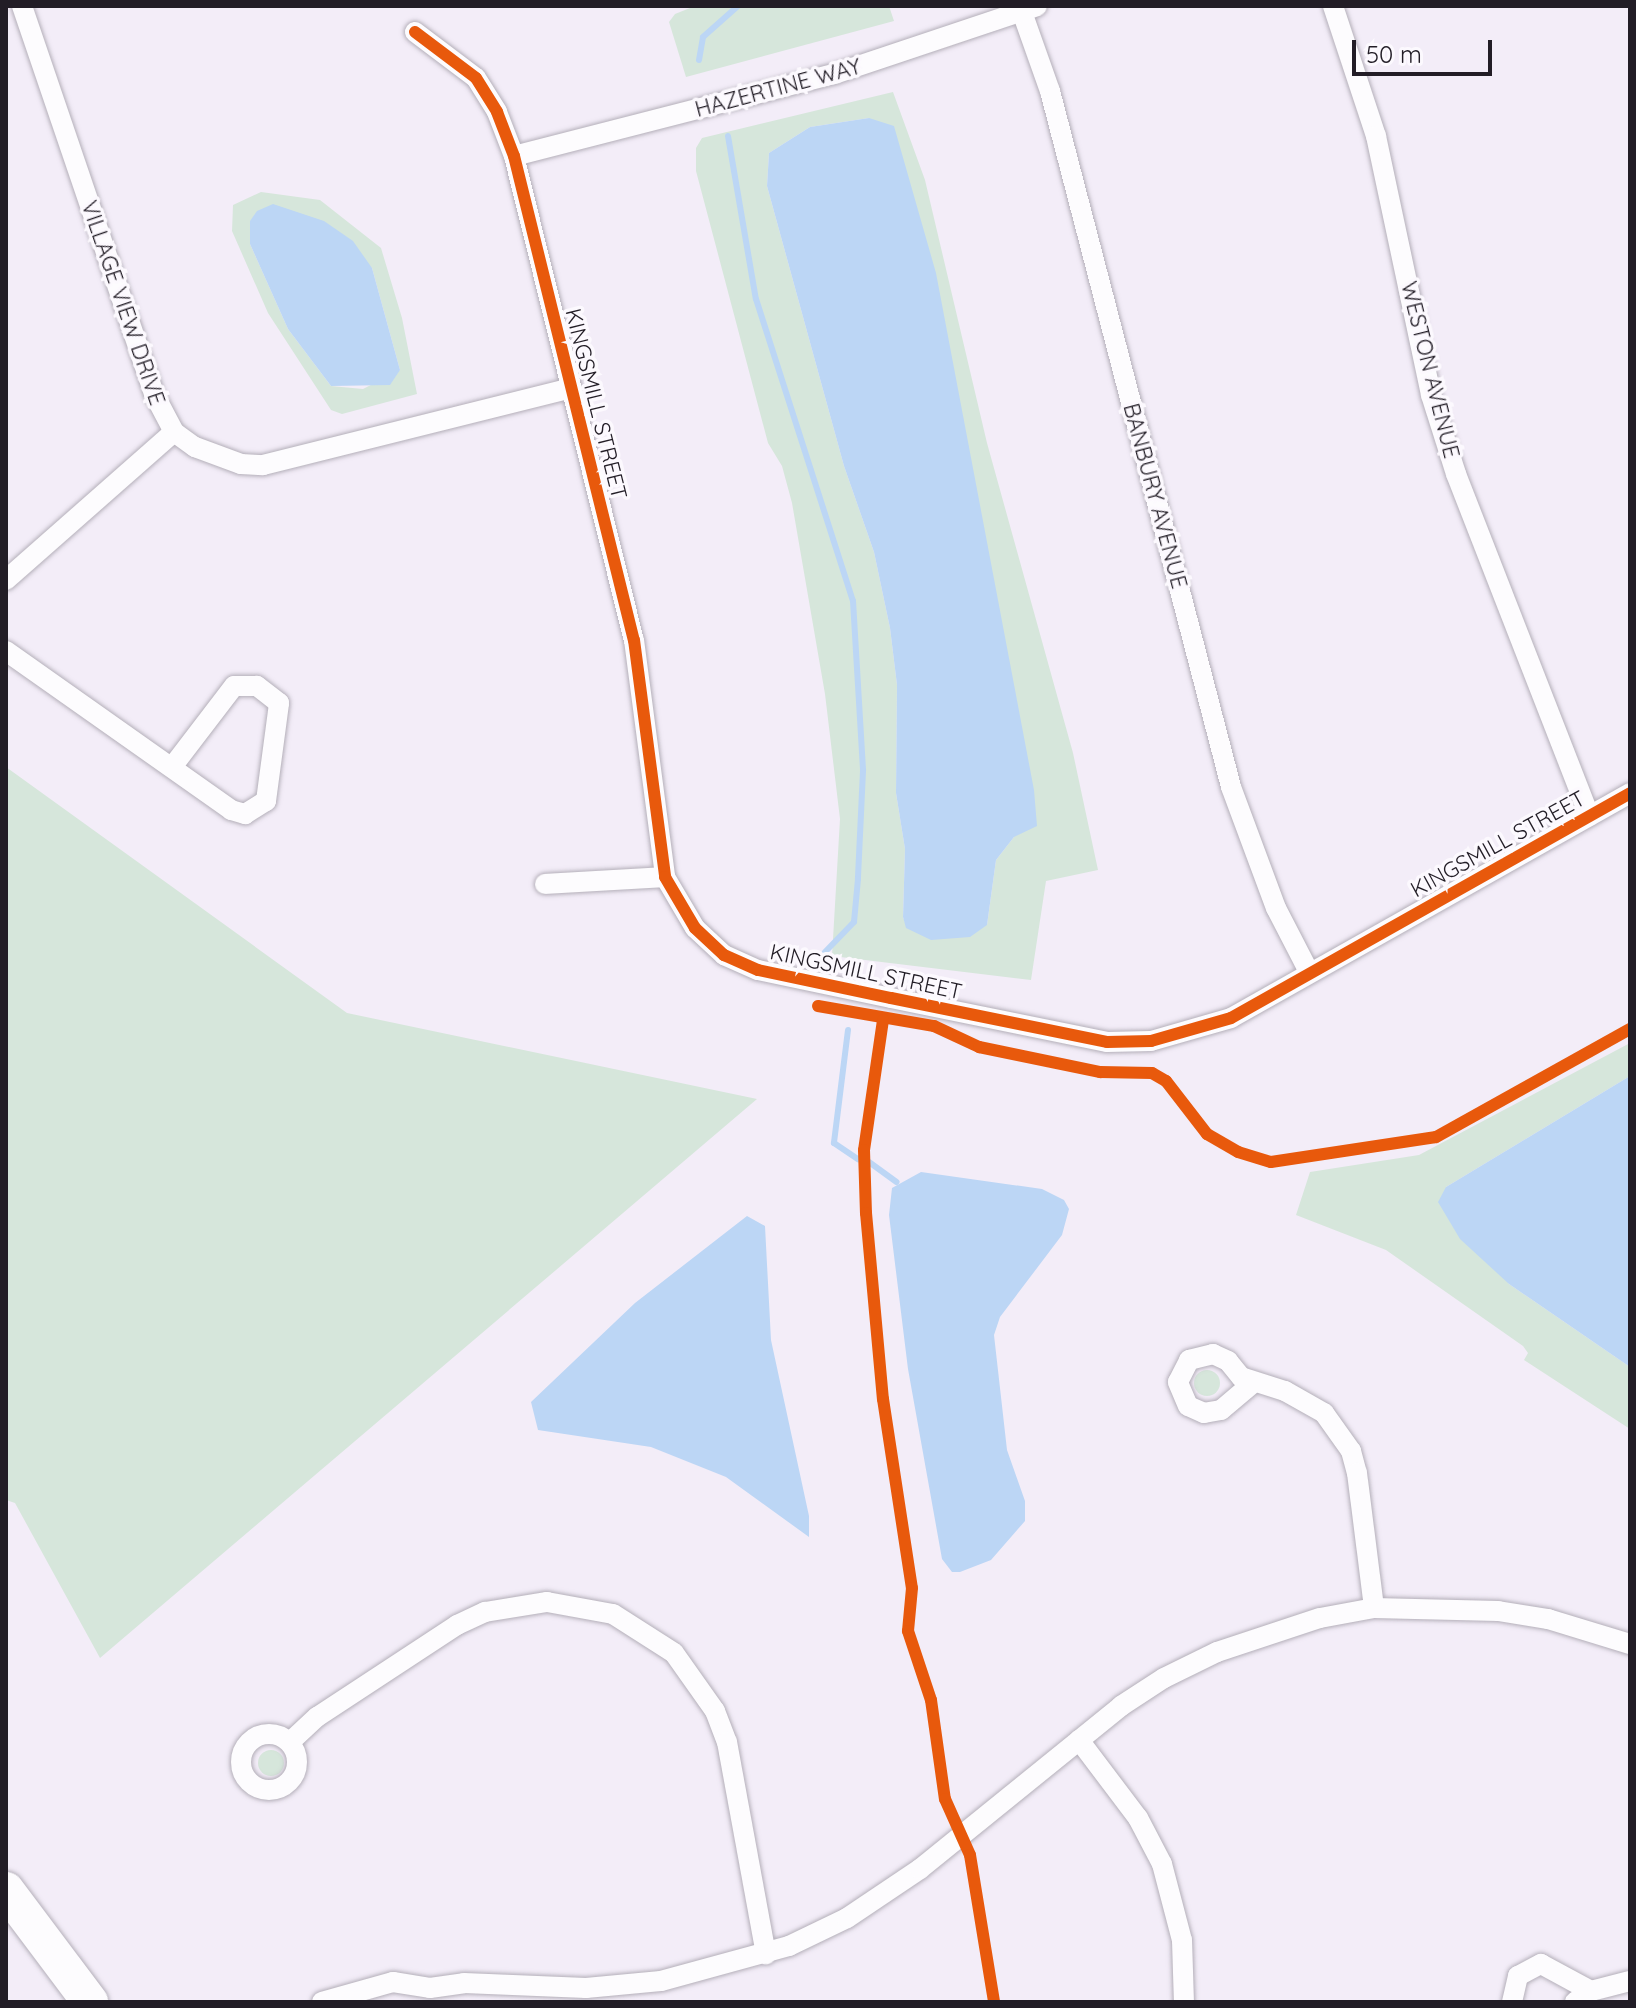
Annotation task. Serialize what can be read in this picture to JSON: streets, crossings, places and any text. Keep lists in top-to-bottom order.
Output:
{
  "streets": {
    "street": [
      "HAZERTINE WAY",
      "VILLAGE VIEW DRIVE",
      "WESTON AVENUE",
      "KINGSMILL STREET",
      "BANBURY AVENUE"
    ]
  },
  "crossings": [
    ["HAZERTINE WAY", "KINGSMILL STREET"],
    ["HAZERTINE WAY", "BANBURY AVENUE"],
    ["VILLAGE VIEW DRIVE", "KINGSMILL STREET"],
    ["WESTON AVENUE", "KINGSMILL STREET"],
    ["KINGSMILL STREET", "BANBURY AVENUE"]
  ],
  "scale_bar": "50 m"
}
